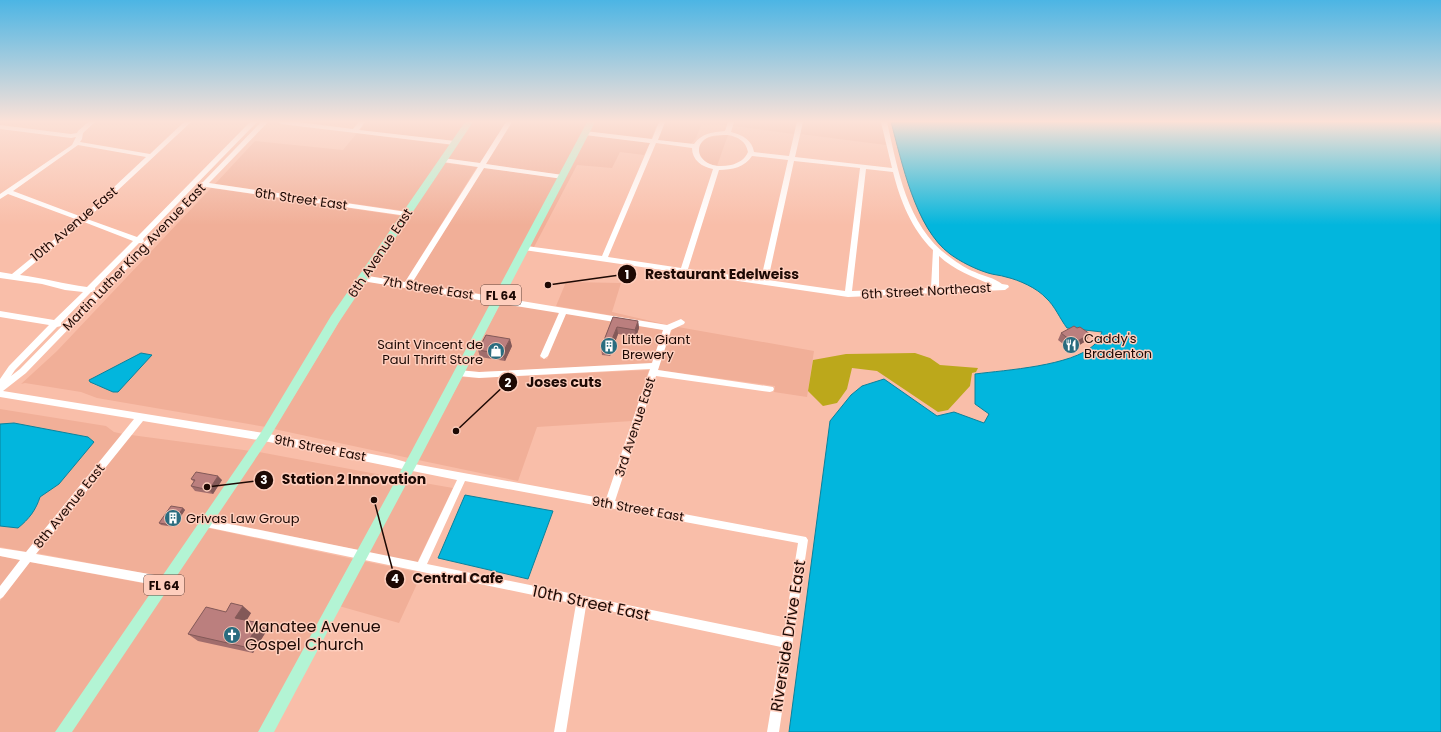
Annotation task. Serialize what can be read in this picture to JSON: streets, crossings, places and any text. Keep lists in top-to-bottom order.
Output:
{
  "streets": {
    "main road": ["6th Avenue East", "FL 64"],
    "street": [
      "6th Street East",
      "10th Avenue East",
      "Martin Luther King Avenue East",
      "7th Street East",
      "6th Street Northeast",
      "3rd Avenue East",
      "9th Street East",
      "8th Avenue East",
      "10th Street East",
      "Riverside Drive East"
    ]
  },
  "crossings": [
    ["6th Street East", "6th Avenue East"],
    ["6th Street East", "Martin Luther King Avenue East"],
    ["6th Avenue East", "7th Street East"],
    ["6th Avenue East", "FL 64"],
    ["6th Avenue East", "9th Street East"],
    ["7th Street East", "FL 64"],
    ["7th Street East", "3rd Avenue East"],
    ["FL 64", "9th Street East"],
    ["FL 64", "10th Street East"],
    ["3rd Avenue East", "9th Street East"],
    ["9th Street East", "8th Avenue East"],
    ["9th Street East", "Riverside Drive East"],
    ["10th Street East", "Riverside Drive East"]
  ],
  "places": {
    "other": [
      "Restaurant Edelweiss",
      "Joses cuts",
      "Station 2 Innovation",
      "Central Cafe"
    ],
    "restaurant": ["Caddy's Bradenton"],
    "building": ["Little Giant Brewery", "Grivas Law Group"],
    "shop": ["Saint Vincent de Paul Thrift Store"],
    "church": ["Manatee Avenue Gospel Church"]
  }
}
